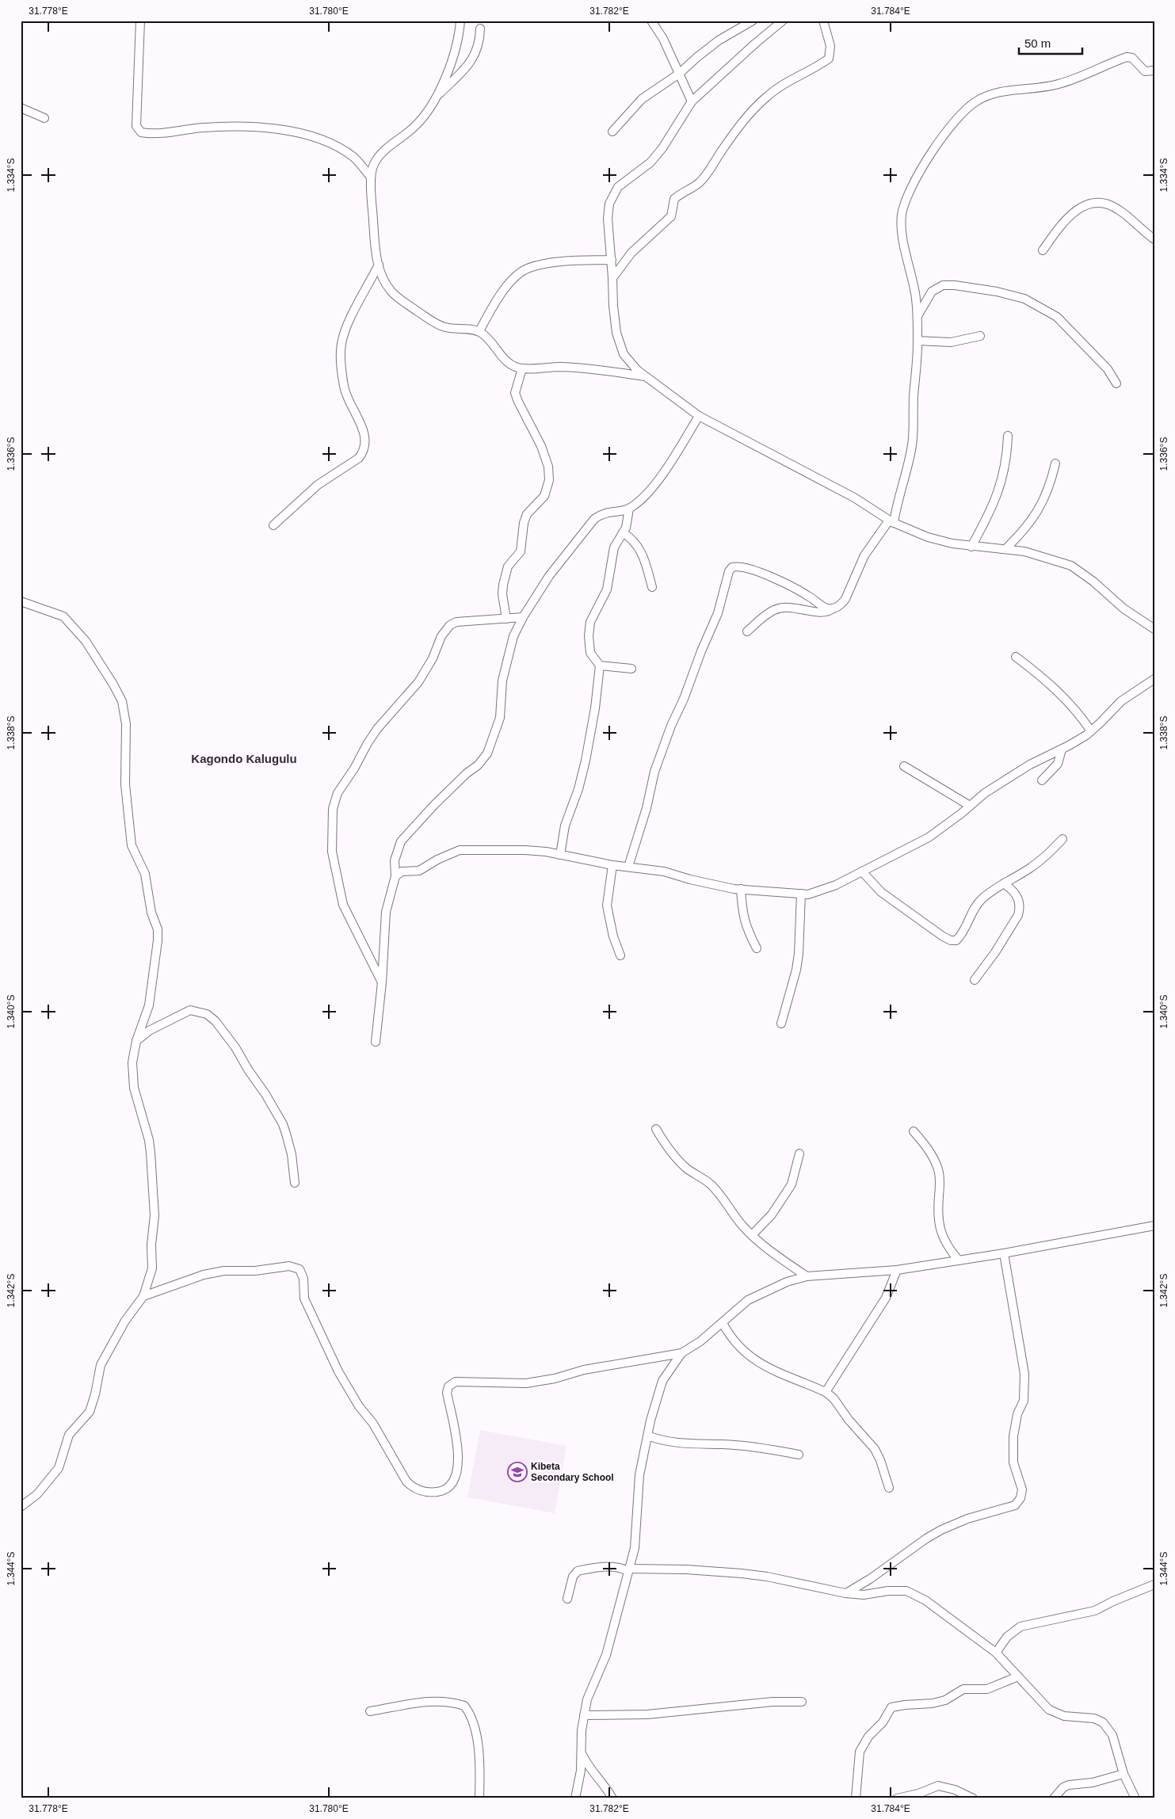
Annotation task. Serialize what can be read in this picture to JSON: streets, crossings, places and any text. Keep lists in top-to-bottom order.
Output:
{
  "districts": ["Kagondo Kalugulu"],
  "places": {
    "school or university": ["Kibeta Secondary School"]
  },
  "scale_bar": "50 m",
  "coordinates": [
    "31.778°E",
    "31.780°E",
    "31.782°E",
    "31.784°E",
    "1.334°S",
    "1.336°S",
    "1.338°S",
    "1.340°S",
    "1.342°S",
    "1.344°S"
  ]
}
